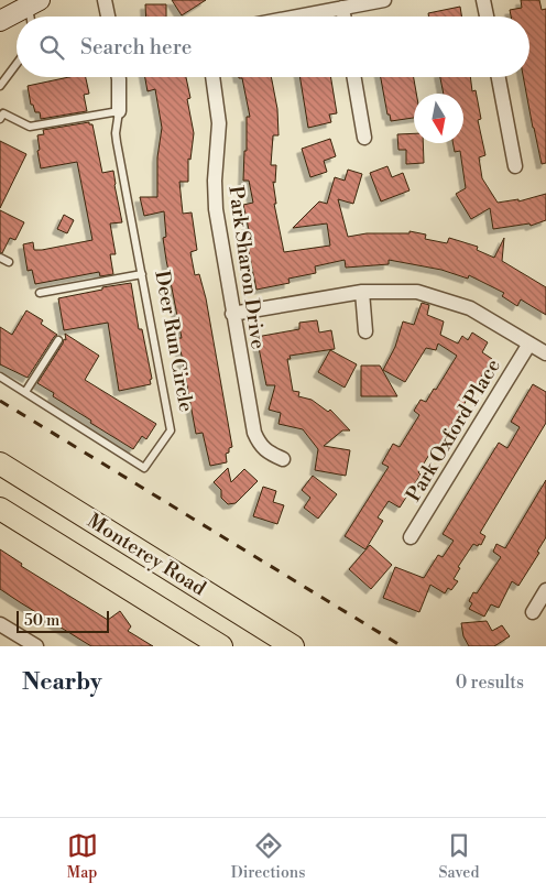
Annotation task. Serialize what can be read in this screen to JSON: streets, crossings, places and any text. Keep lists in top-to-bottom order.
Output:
{
  "streets": {
    "main road": ["Monterey Road"],
    "street": ["Park Sharon Drive", "Deer Run Circle", "Park Oxford Place"]
  },
  "scale_bar": "50 m",
  "north": "bottom",
  "page": {
    "search": "Search here",
    "scale": "50 m",
    "heading": ["Nearby", "0 results"],
    "nav": ["Map", "Directions", "Saved"]
  }
}
